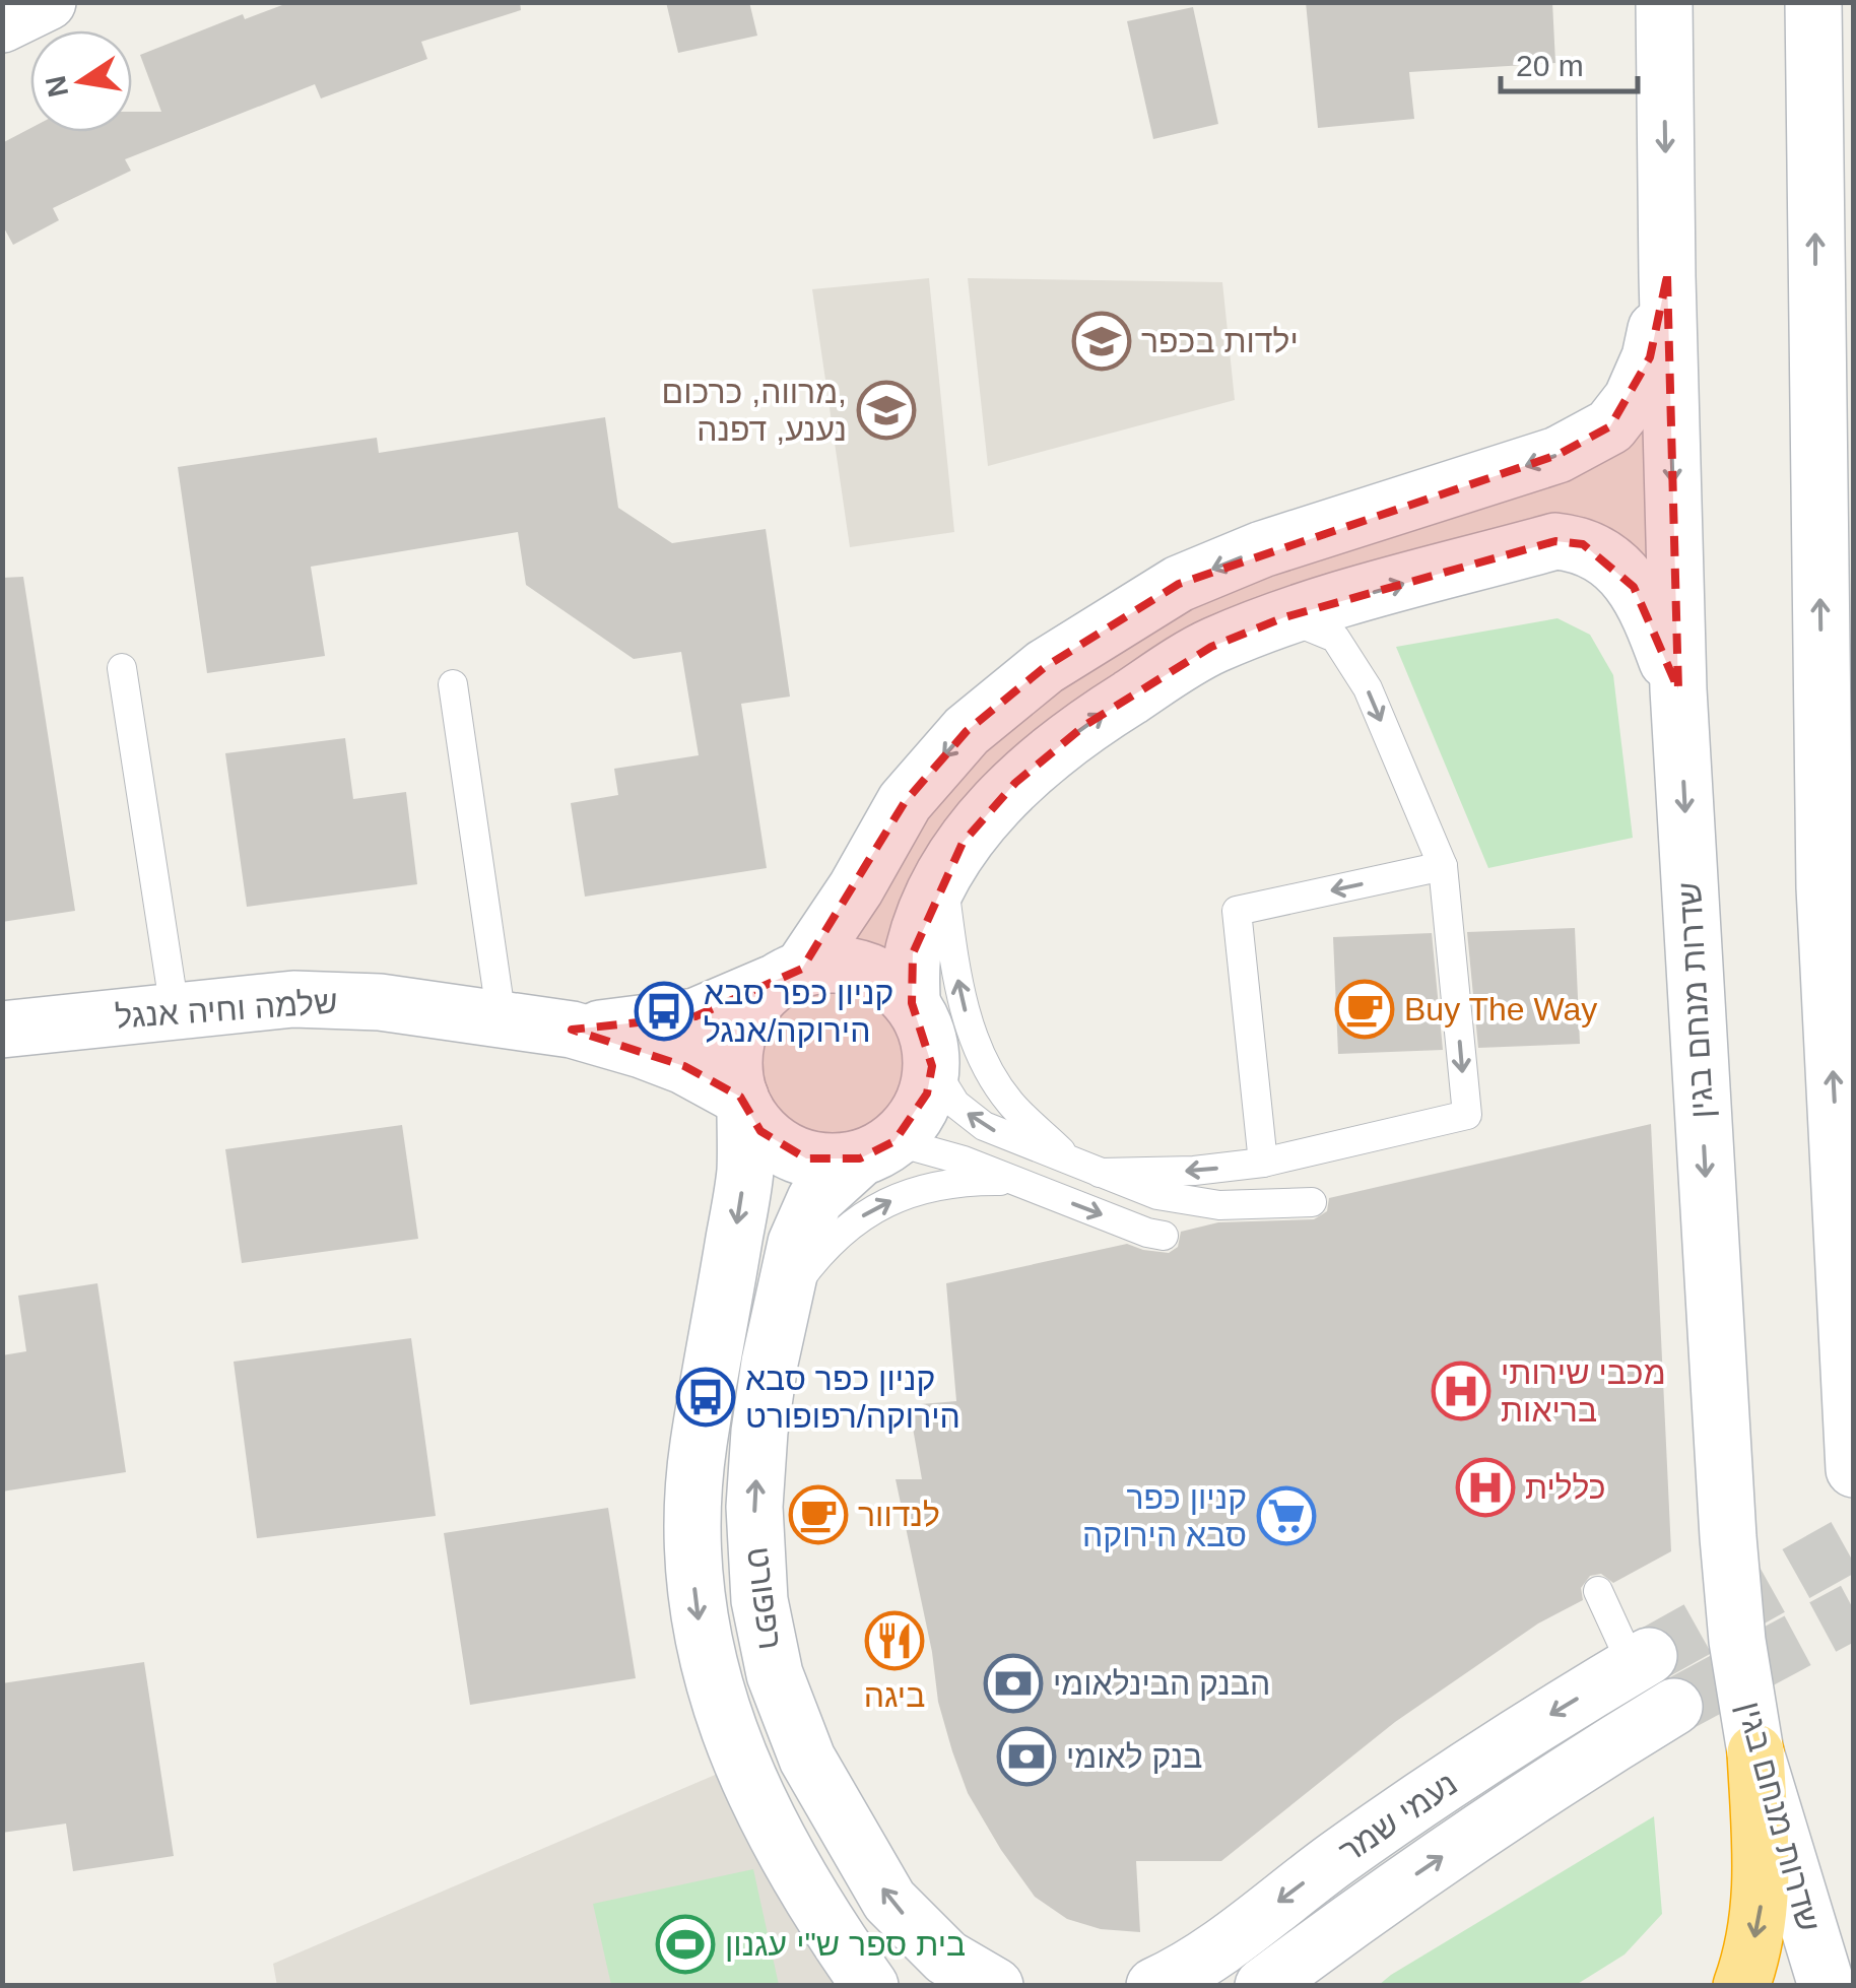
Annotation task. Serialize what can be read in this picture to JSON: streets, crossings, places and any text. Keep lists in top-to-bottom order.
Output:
{
  "streets": {
    "main road": [
      "שדרות מנחם בגין",
      "שלמה וחיה אנגל",
      "רפפורט",
      "נעמי שמר"
    ]
  },
  "crossings": [
    ["שלמה וחיה אנגל", "רפפורט"]
  ],
  "places": {
    "school or university": ["ילדות בכפר", "מרווה, כרכום, נענע, דפנה"],
    "cafe": ["Buy The Way", "לנדוור"],
    "bus stop": ["קניון כפר סבא הירוקה/אנגל", "קניון כפר סבא הירוקה/רפופורט"],
    "hospital": ["מכבי שירותי בריאות", "כללית"],
    "supermarket": ["קניון כפר סבא הירוקה"],
    "restaurant": ["ביגה"],
    "bank": ["הבנק הבינלאומי", "בנק לאומי"],
    "sports": ["בית ספר ש\"י עגנון"]
  },
  "scale_bar": "20 m",
  "north": "left"
}
